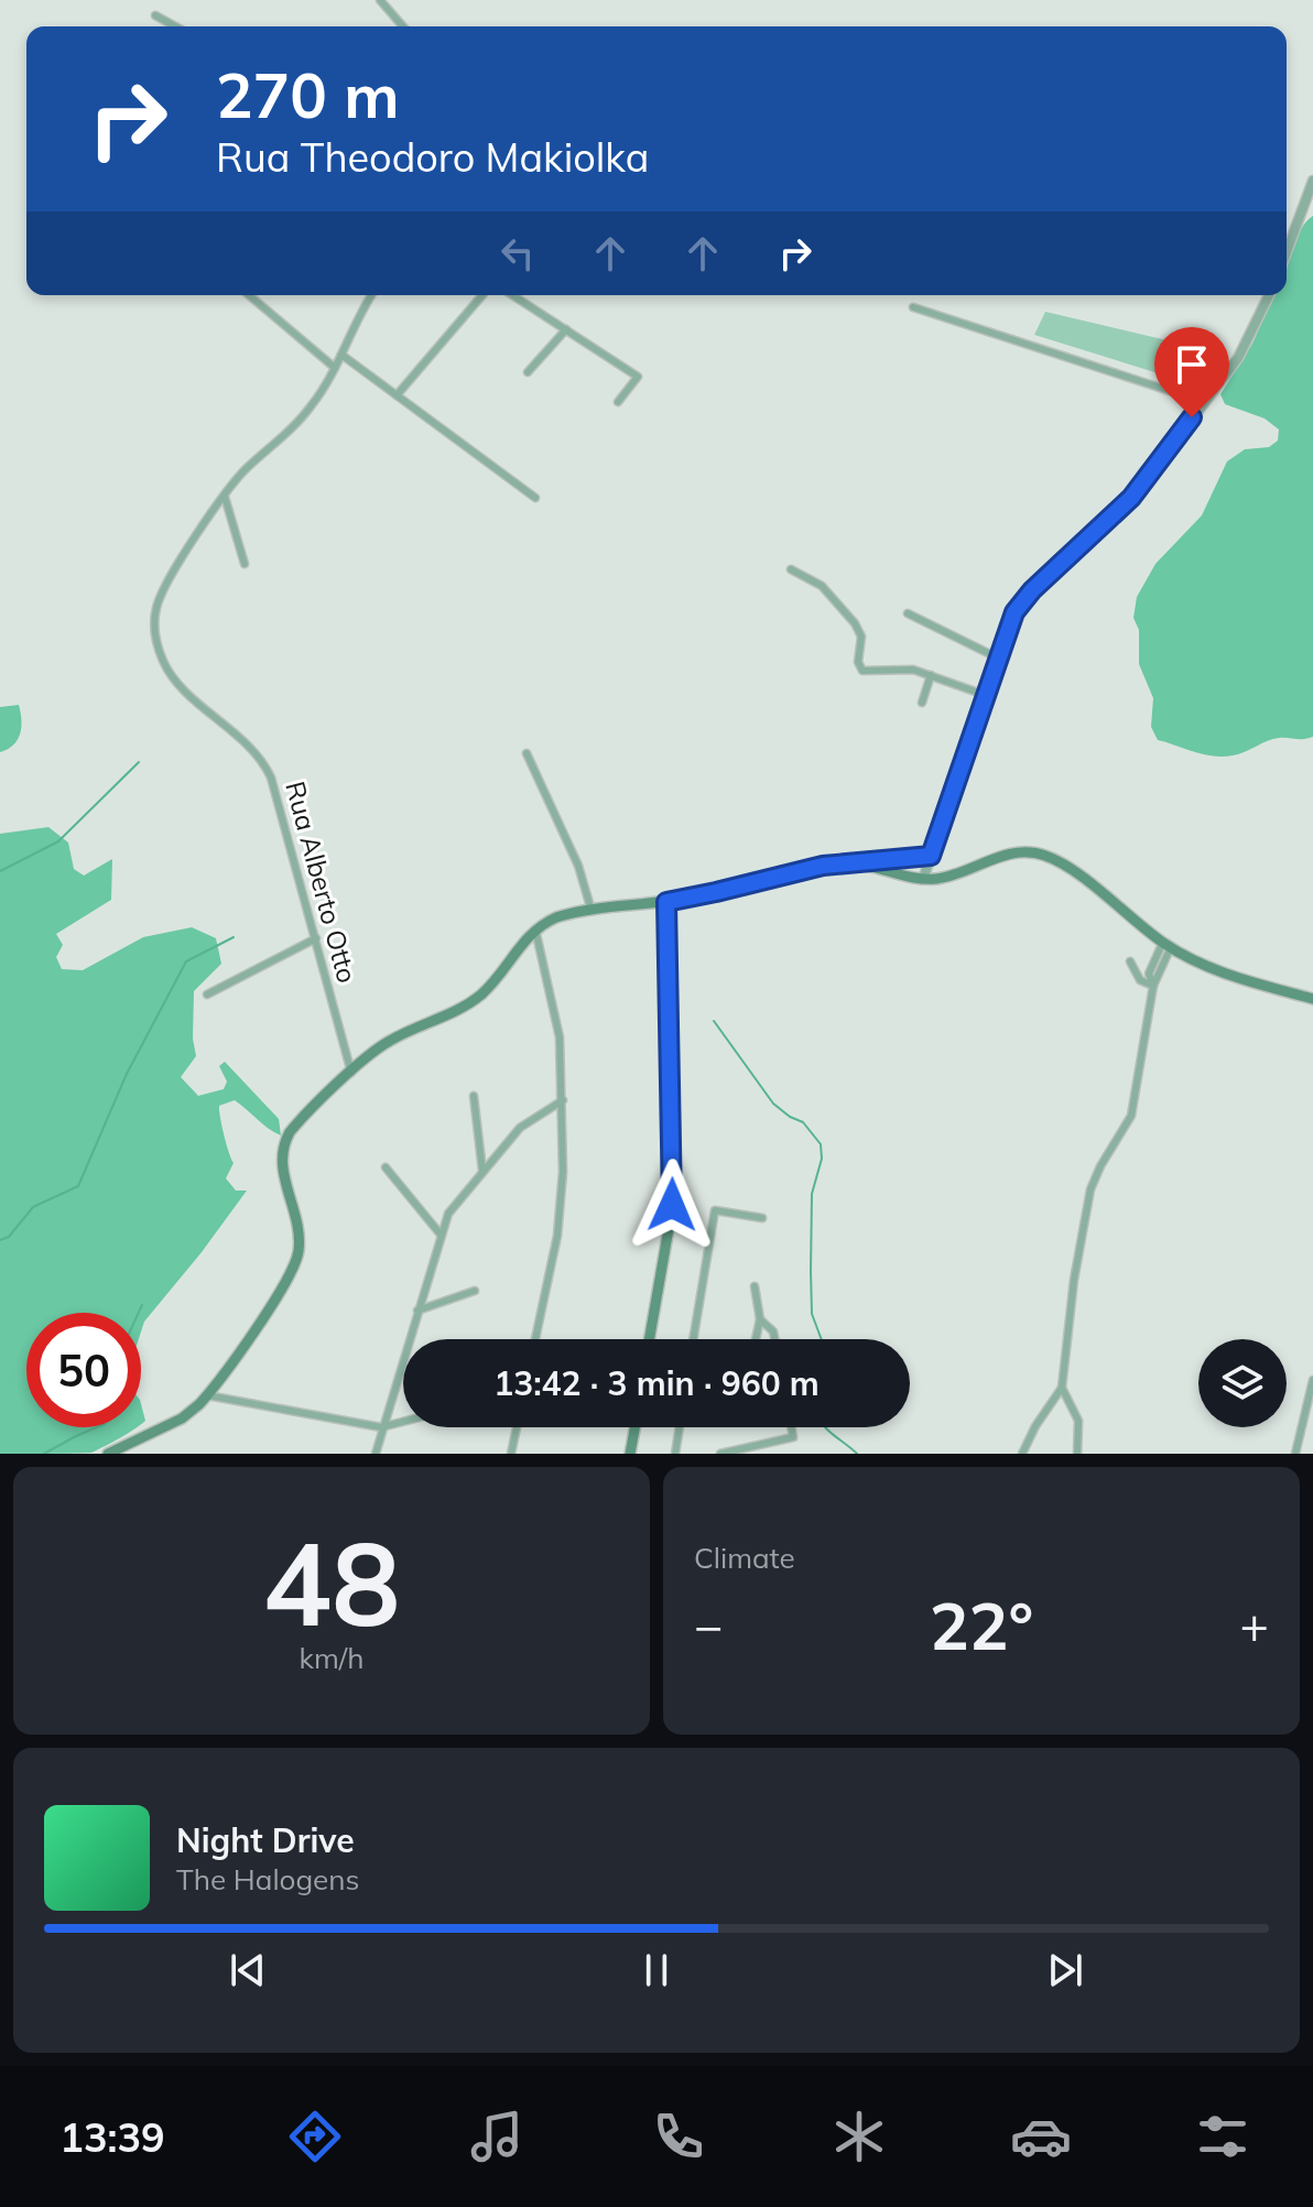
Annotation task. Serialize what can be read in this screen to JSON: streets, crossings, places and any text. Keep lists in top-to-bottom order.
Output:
{
  "streets": {
    "street": ["Rua Alberto Otto"]
  },
  "page": {
    "turn": ["270 m", "Rua Theodoro Makiolka"],
    "limit": "50",
    "trip": "13:42 · 3 min · 960 m",
    "tile": [
      ["48", "km/h"],
      "Climate"
    ],
    "heat": ["−", "22°", "+"],
    "song": ["Night Drive", "The Halogens"],
    "tabs": "13:39"
  }
}
